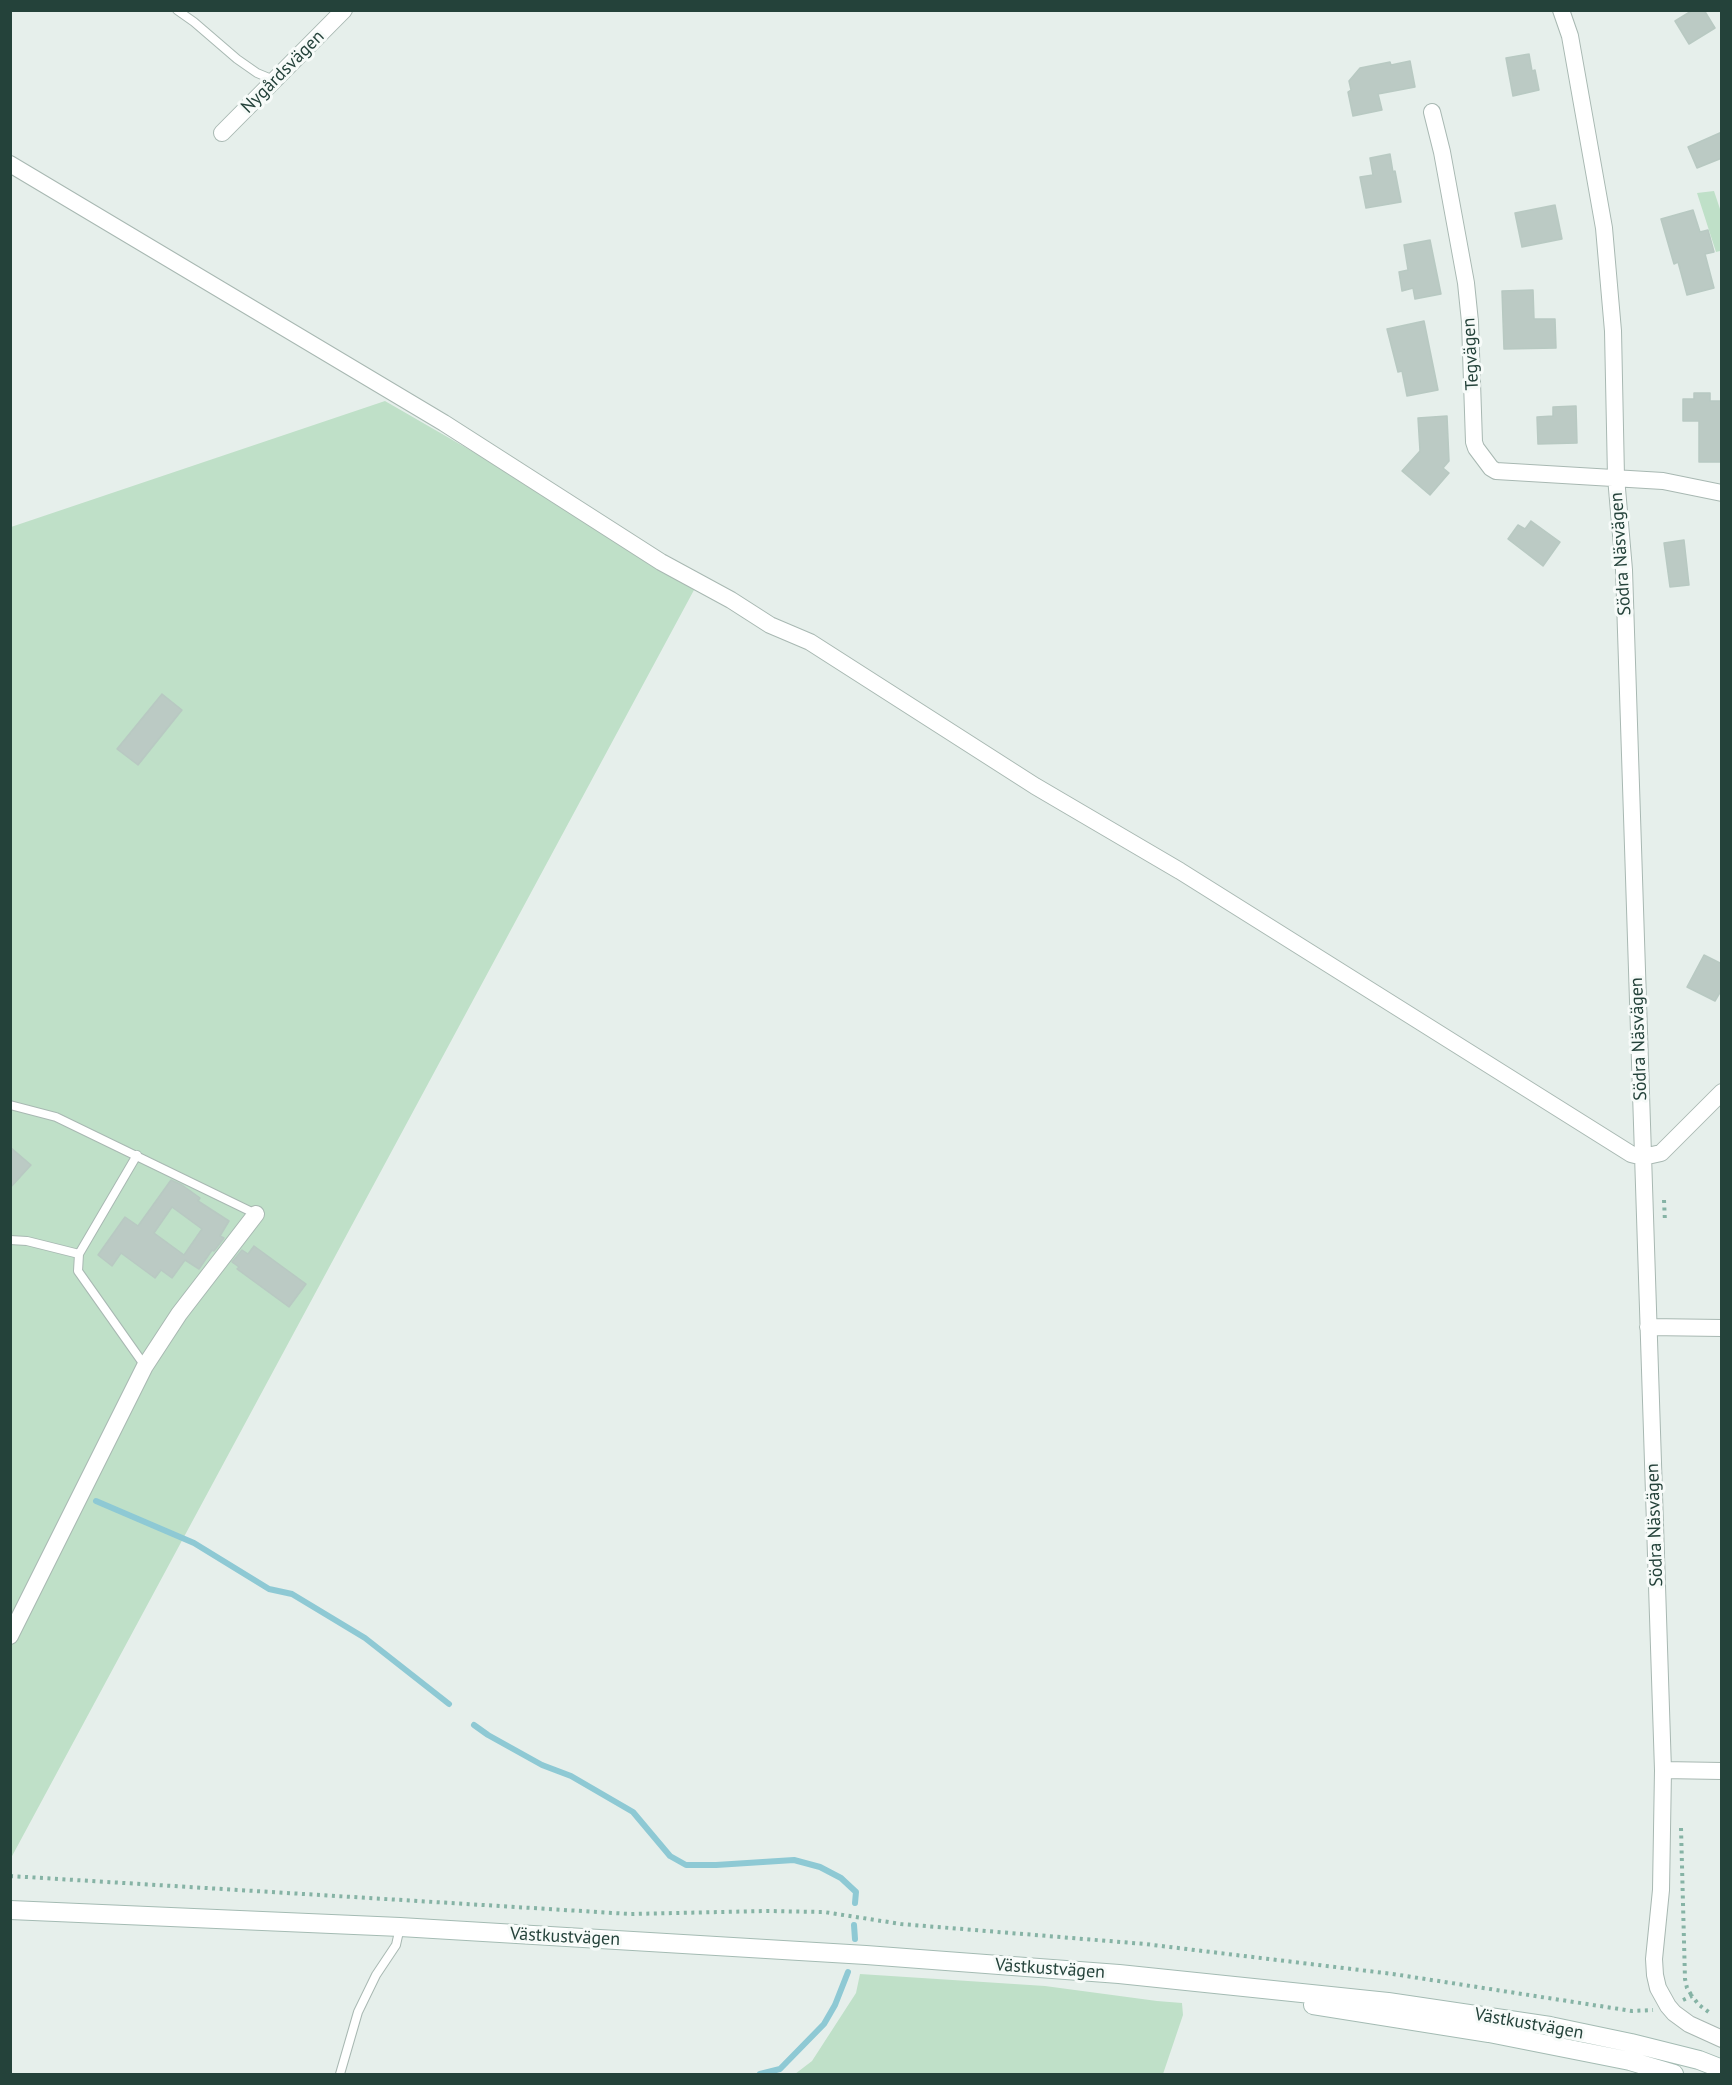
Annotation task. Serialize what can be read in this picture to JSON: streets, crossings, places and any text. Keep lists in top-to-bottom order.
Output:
{
  "streets": {
    "main road": ["Västkustvägen"],
    "street": ["Nygårdsvägen", "Tegvägen", "Södra Näsvägen"]
  },
  "crossings": [
    ["Tegvägen", "Södra Näsvägen"]
  ]
}
